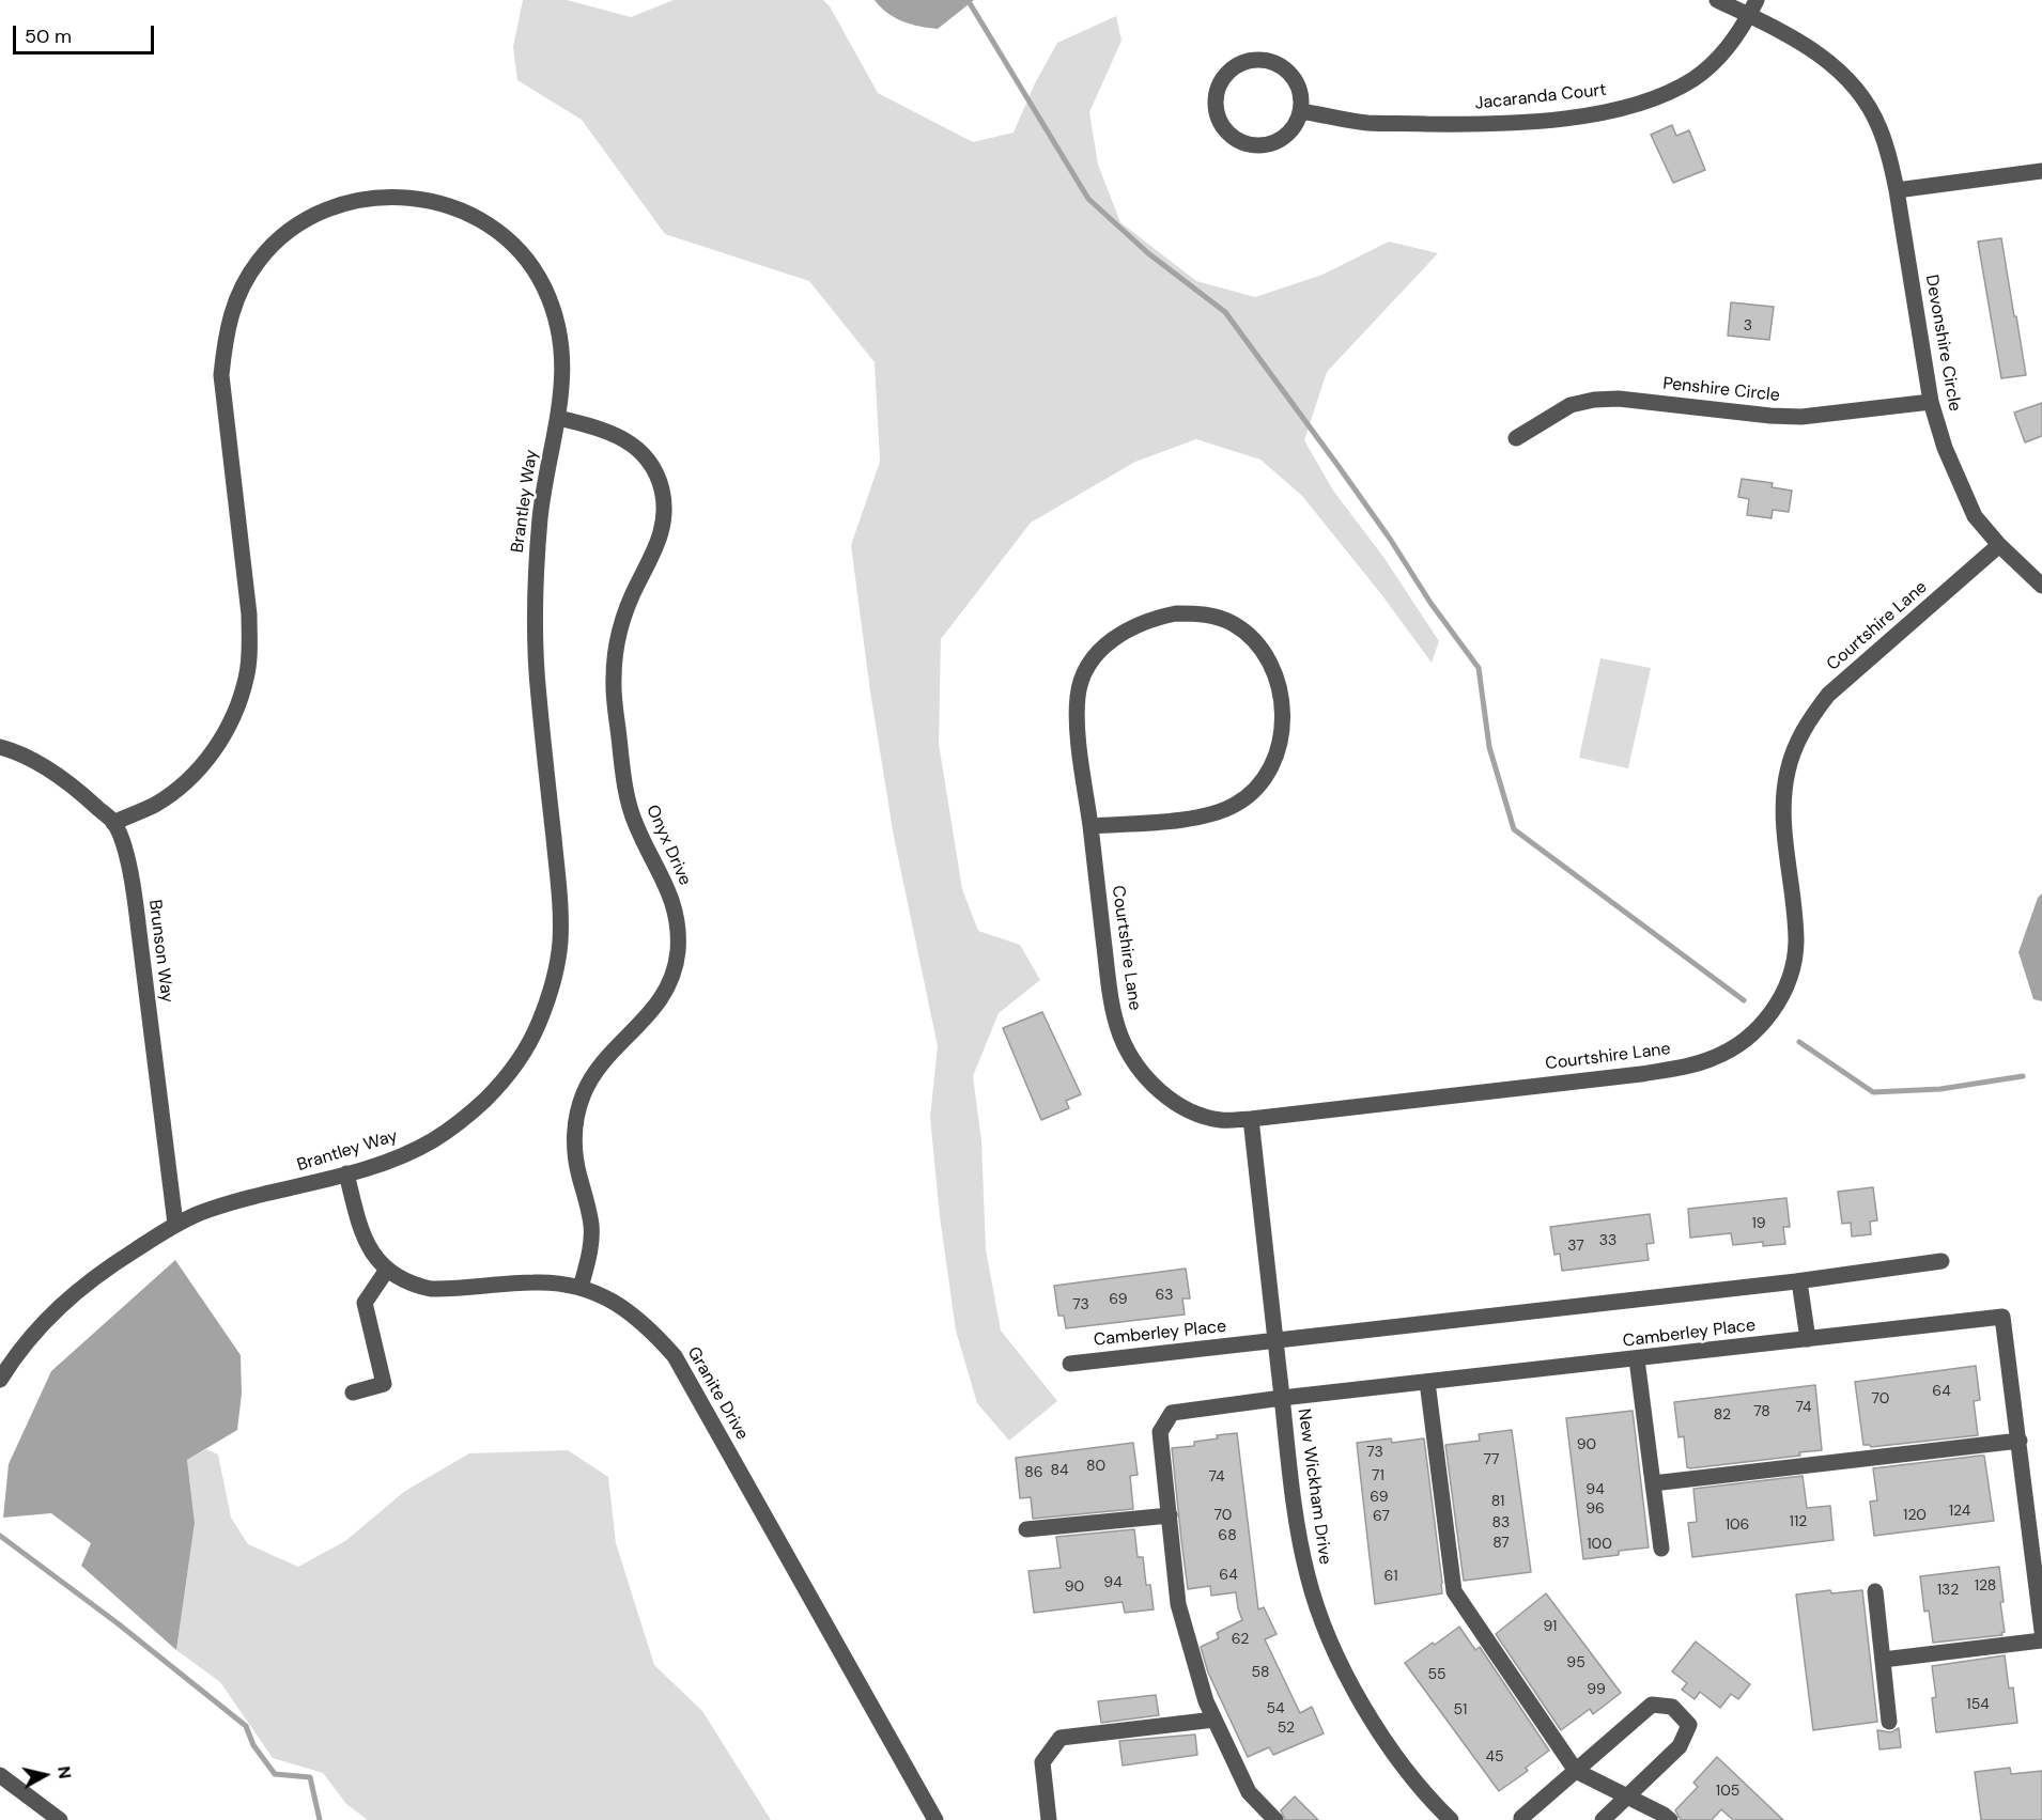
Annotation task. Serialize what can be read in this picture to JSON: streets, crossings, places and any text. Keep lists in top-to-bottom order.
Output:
{
  "streets": {
    "street": [
      "Jacaranda Court",
      "Devonshire Circle",
      "Penshire Circle",
      "Brantley Way",
      "Courtshire Lane",
      "Onyx Drive",
      "Brunson Way",
      "Camberley Place",
      "Granite Drive",
      "New Wickham Drive"
    ]
  },
  "crossings": [
    ["Jacaranda Court", "Devonshire Circle"],
    ["Devonshire Circle", "Penshire Circle"],
    ["Devonshire Circle", "Courtshire Lane"],
    ["Brantley Way", "Onyx Drive"],
    ["Brantley Way", "Brunson Way"],
    ["Brantley Way", "Granite Drive"],
    ["Courtshire Lane", "New Wickham Drive"],
    ["Onyx Drive", "Granite Drive"],
    ["Camberley Place", "New Wickham Drive"]
  ],
  "house_numbers": [
    "3",
    "19",
    "33",
    "37",
    "63",
    "69",
    "73",
    "64",
    "70",
    "74",
    "78",
    "82",
    "90",
    "73",
    "77",
    "80",
    "84",
    "86",
    "71",
    "74",
    "94",
    "69",
    "81",
    "96",
    "124",
    "70",
    "120",
    "67",
    "112",
    "83",
    "106",
    "68",
    "87",
    "100",
    "64",
    "61",
    "94",
    "128",
    "90",
    "132",
    "91",
    "62",
    "95",
    "58",
    "55",
    "99",
    "154",
    "54",
    "51",
    "52",
    "45",
    "105"
  ],
  "scale_bar": "50 m",
  "north": "right"
}
